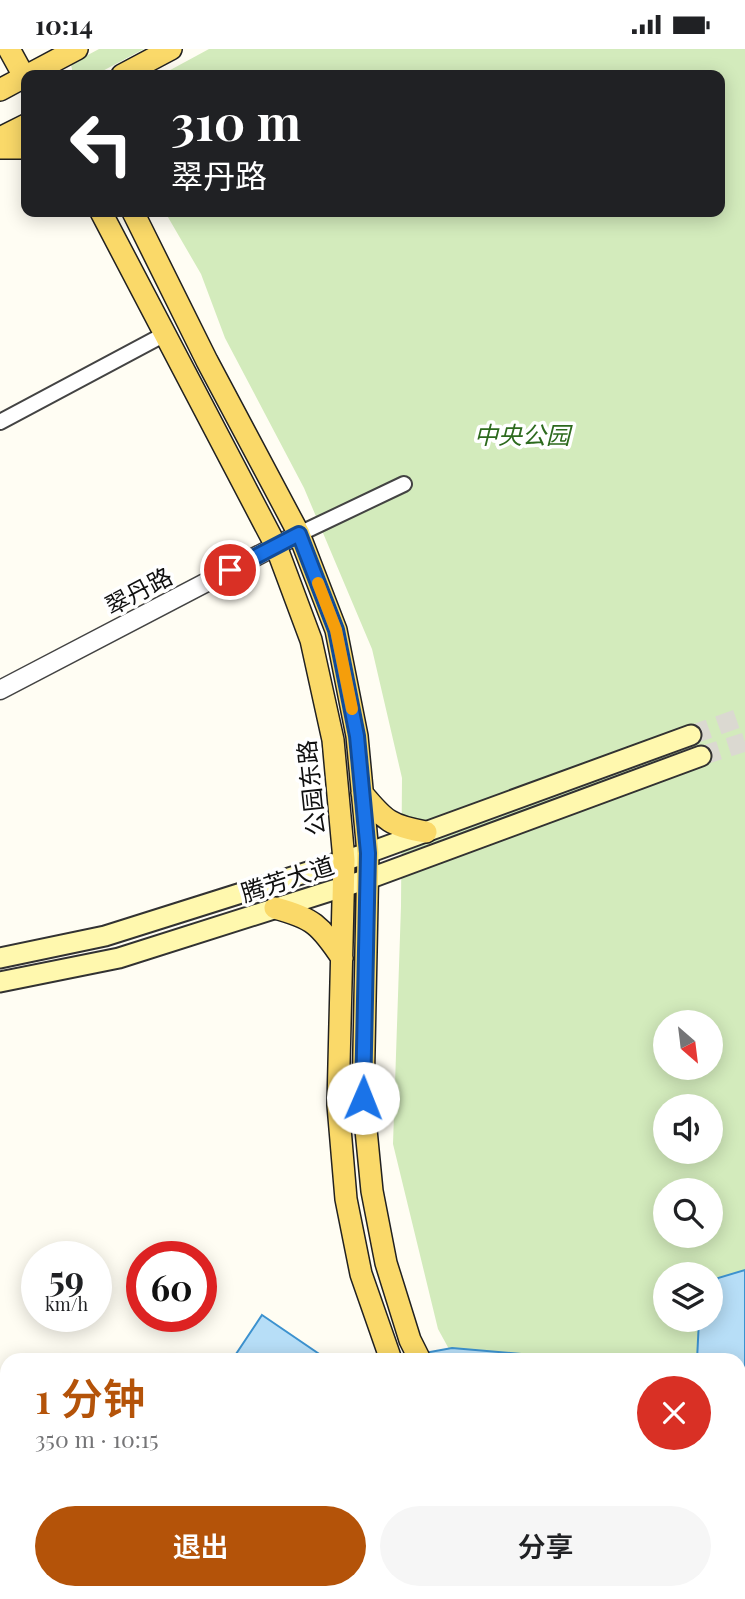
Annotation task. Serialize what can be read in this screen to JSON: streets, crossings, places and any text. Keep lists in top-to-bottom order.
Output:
{
  "streets": {
    "main road": ["公园东路", "腾芳大道"],
    "street": ["翠丹路"]
  },
  "crossings": [
    ["翠丹路", "公园东路"],
    ["公园东路", "腾芳大道"]
  ],
  "parks": ["中央公园"],
  "north": "bottom right",
  "page": {
    "status": "10:14",
    "turn": ["310 m", "翠丹路"],
    "speed": "59 km/h",
    "limit": "60",
    "heading": ["1 分钟", "350 m · 10:15"],
    "buttons": ["退出", "分享"]
  }
}
